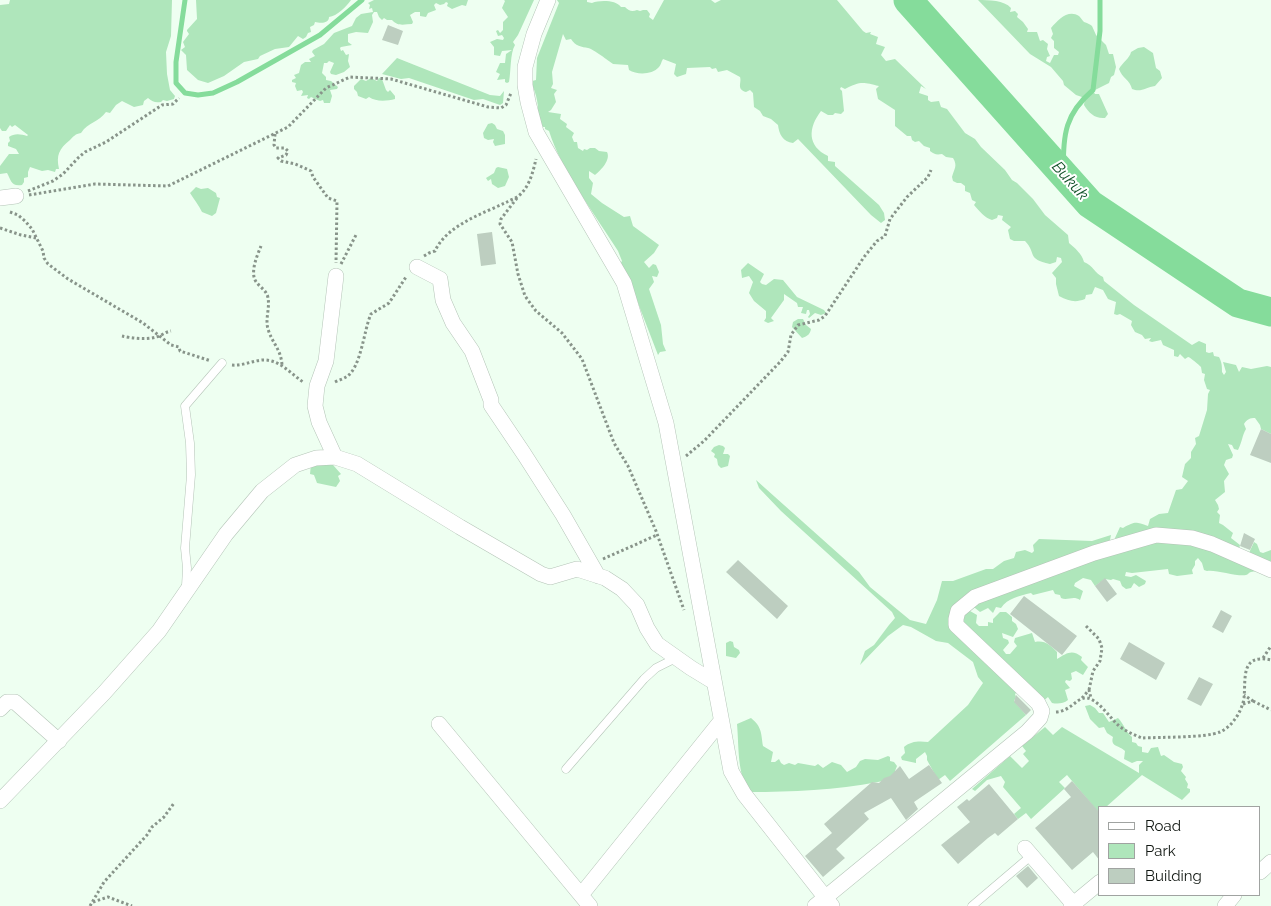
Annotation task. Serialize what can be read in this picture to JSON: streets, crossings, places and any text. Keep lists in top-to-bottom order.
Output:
{
  "water": ["Bukuk"],
  "legend": ["Road", "Park", "Building"]
}
